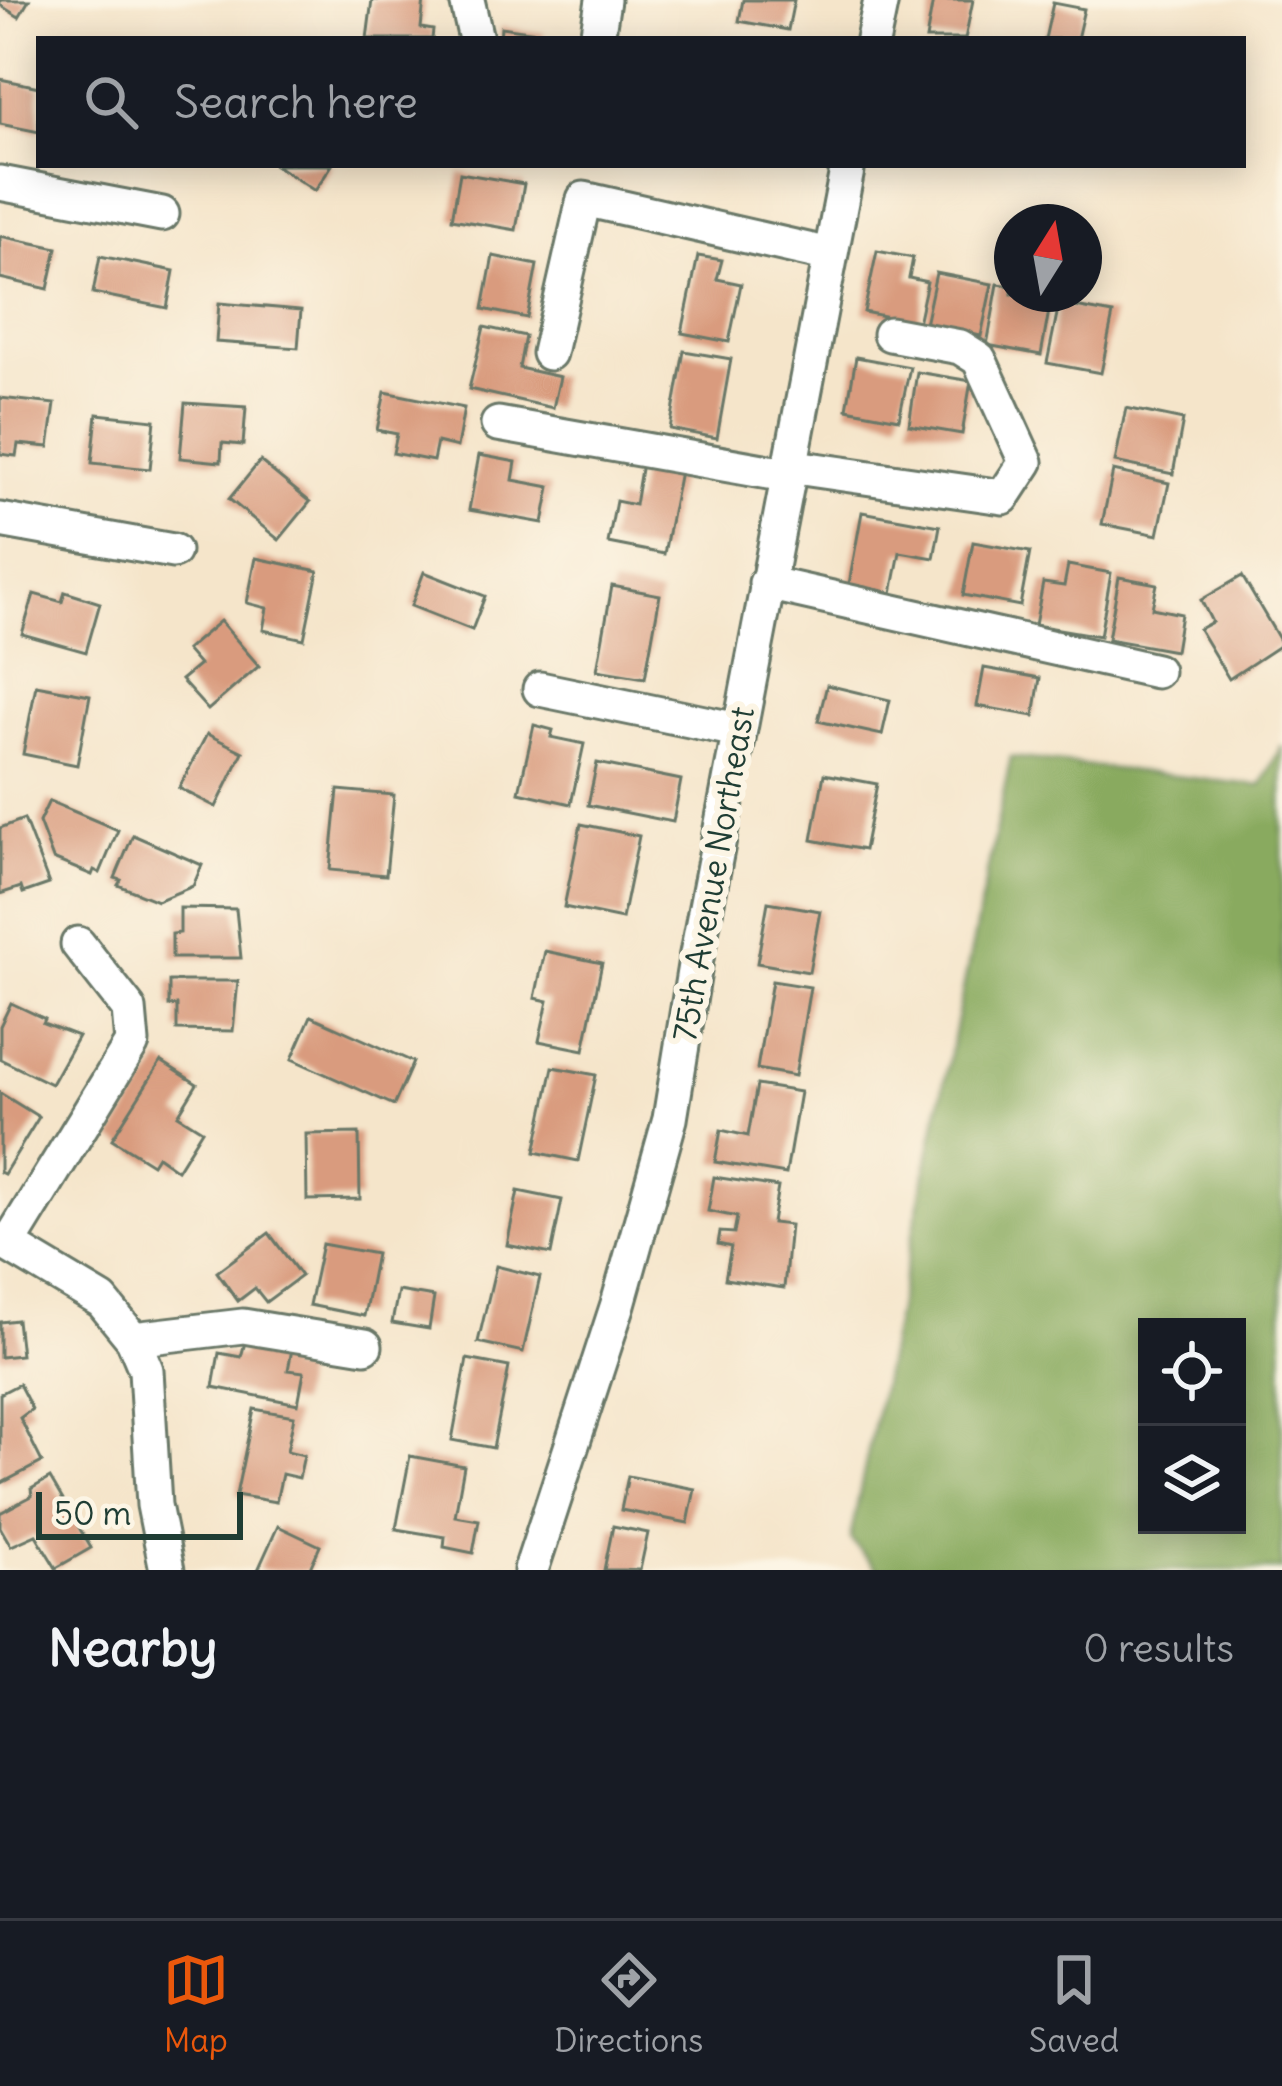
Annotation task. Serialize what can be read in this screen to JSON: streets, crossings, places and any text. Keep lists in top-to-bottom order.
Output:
{
  "streets": {
    "street": ["75th Avenue Northeast"]
  },
  "scale_bar": "50 m",
  "north": "top",
  "page": {
    "search": "Search here",
    "scale": "50 m",
    "heading": ["Nearby", "0 results"],
    "nav": ["Map", "Directions", "Saved"]
  }
}
